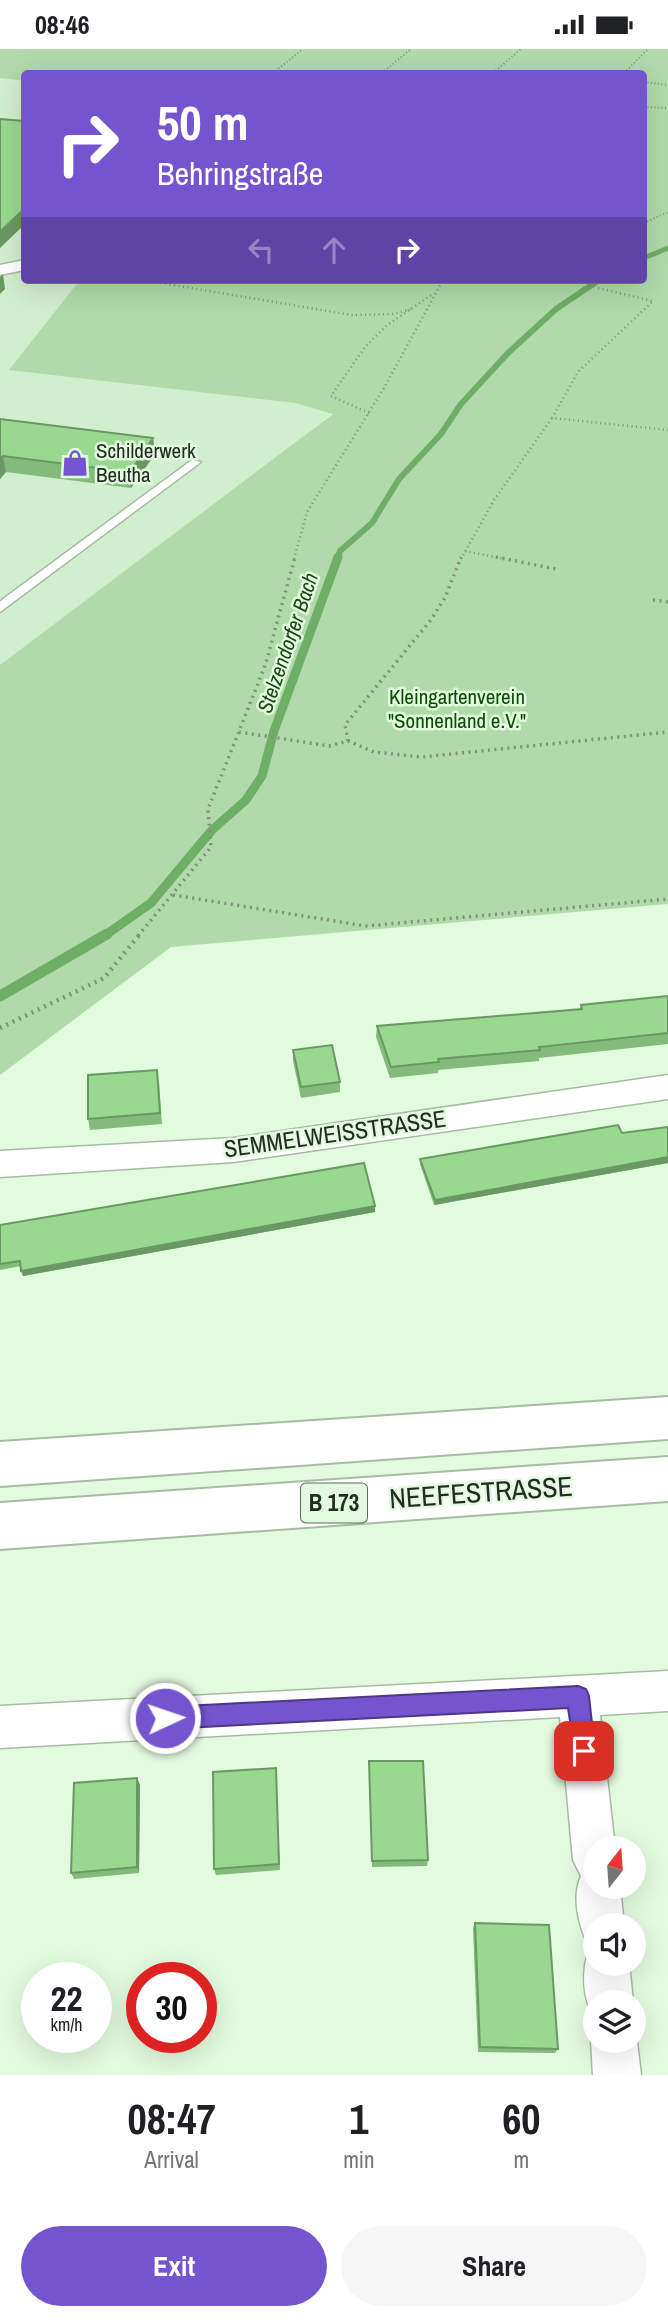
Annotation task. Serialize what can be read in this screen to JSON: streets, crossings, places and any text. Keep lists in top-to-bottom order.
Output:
{
  "streets": {
    "highway": ["NEEFESTRASSE", "B 173"],
    "street": ["SEMMELWEISSTRASSE"]
  },
  "water": ["Stelzendorfer Bach"],
  "parks": ["Kleingartenverein \"Sonnenland e.V.\""],
  "places": {
    "shop": ["Schilderwerk Beutha"]
  },
  "north": "top",
  "page": {
    "status": "08:46",
    "turn": ["50 m", "Behringstraße"],
    "speed": "22 km/h",
    "limit": "30",
    "eta": [
      "08:47",
      "Arrival",
      "1",
      "min",
      "60",
      "m"
    ],
    "buttons": ["Exit", "Share"]
  }
}
